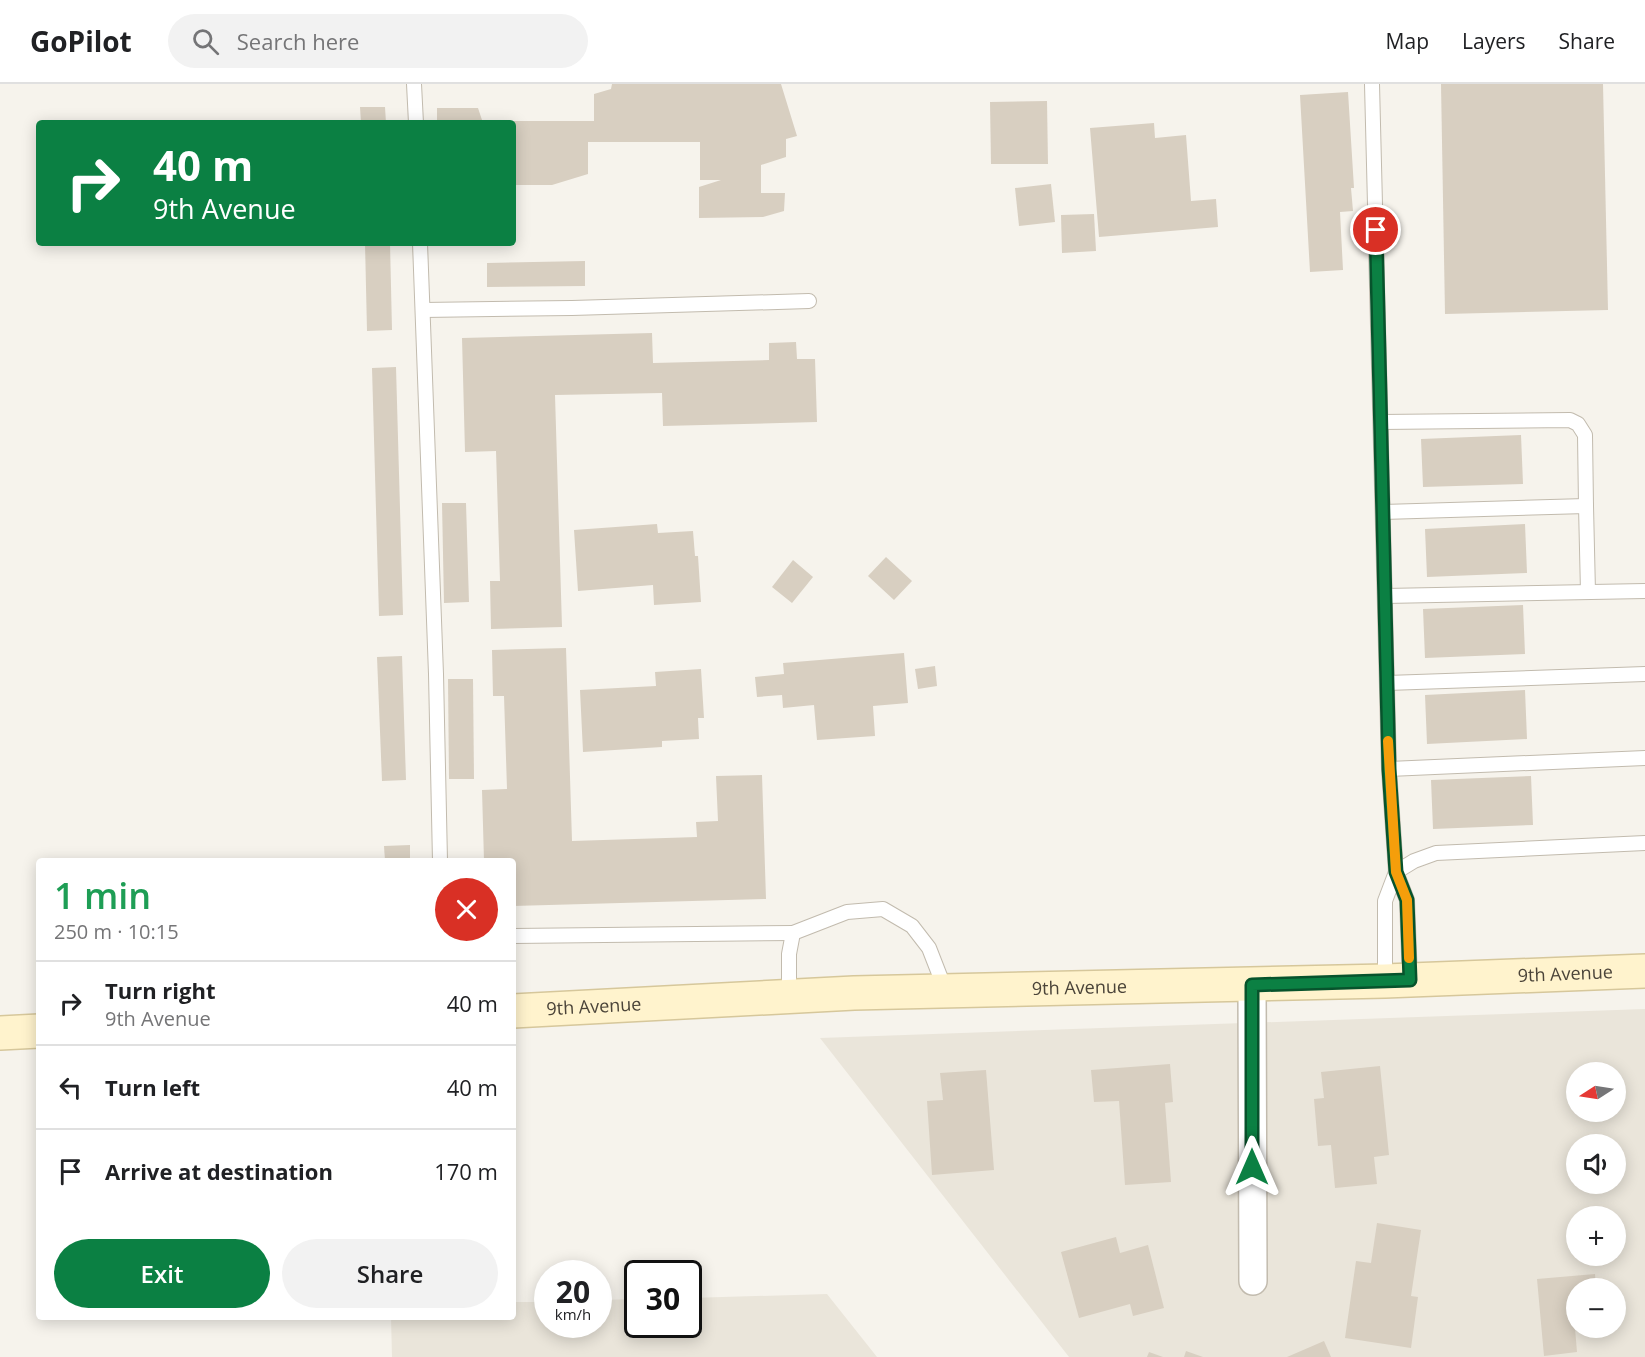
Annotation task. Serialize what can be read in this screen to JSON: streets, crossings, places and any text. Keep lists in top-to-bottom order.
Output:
{
  "streets": {
    "street": ["9th Avenue"]
  },
  "north": "left",
  "page": {
    "header": "GoPilot",
    "search": "Search here",
    "nav": ["Map", "Layers", "Share"],
    "turn": ["40 m", "9th Avenue"],
    "heading": ["1 min", "250 m · 10:15"],
    "list": [
      {
        "name": "Turn right",
        "note": "9th Avenue",
        "value": "40 m"
      },
      {
        "name": "Turn left",
        "value": "40 m"
      },
      {
        "name": "Arrive at destination",
        "value": "170 m"
      }
    ],
    "map_buttons": ["+", "−"],
    "buttons": ["Exit", "Share"],
    "speed": "20 km/h",
    "limit": "30"
  }
}
